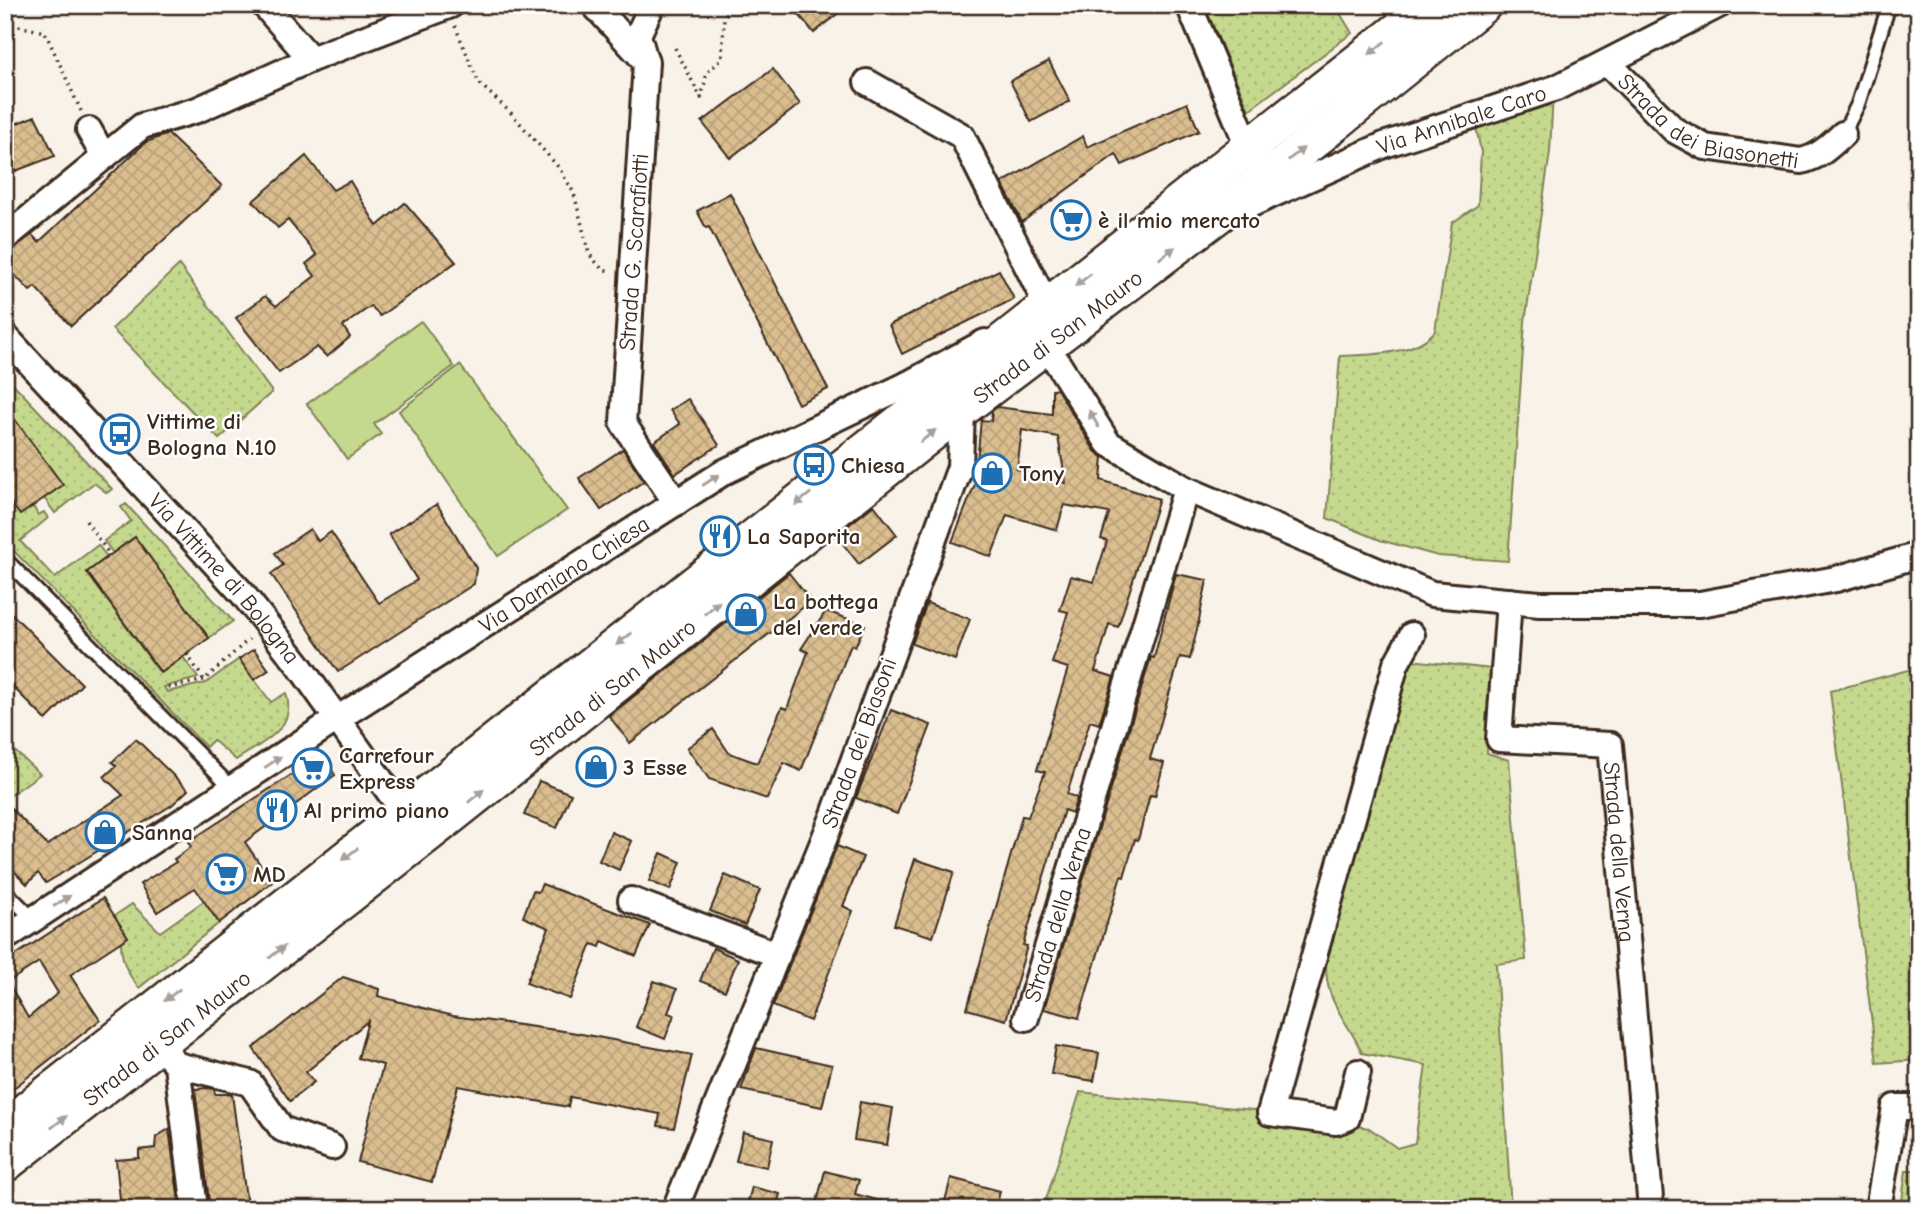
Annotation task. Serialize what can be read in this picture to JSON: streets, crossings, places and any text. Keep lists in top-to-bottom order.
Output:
{
  "streets": {
    "main road": ["Strada di San Mauro"],
    "street": [
      "Strada dei Biasonetti",
      "Via Annibale Caro",
      "Strada G. Scarafiotti",
      "Via Damiano Chiesa",
      "Via Vittime di Bologna",
      "Strada dei Biasoni",
      "Strada della Verna"
    ]
  },
  "crossings": [
    ["Strada dei Biasonetti", "Via Annibale Caro"],
    ["Via Annibale Caro", "Strada di San Mauro"],
    ["Strada G. Scarafiotti", "Via Damiano Chiesa"],
    ["Strada di San Mauro", "Via Damiano Chiesa"],
    ["Strada di San Mauro", "Via Vittime di Bologna"],
    ["Strada di San Mauro", "Strada dei Biasoni"],
    ["Via Damiano Chiesa", "Via Vittime di Bologna"],
    ["Via Damiano Chiesa", "Strada dei Biasoni"]
  ],
  "one_way": ["Via Damiano Chiesa"],
  "places": {
    "supermarket": ["è il mio mercato", "Carrefour Express", "MD"],
    "bus stop": ["Vittime di Bologna N.10", "Chiesa"],
    "shop": [
      "Tony",
      "La bottega del verde",
      "3 Esse",
      "Sanna"
    ],
    "restaurant": ["La Saporita", "Al primo piano"]
  }
}
